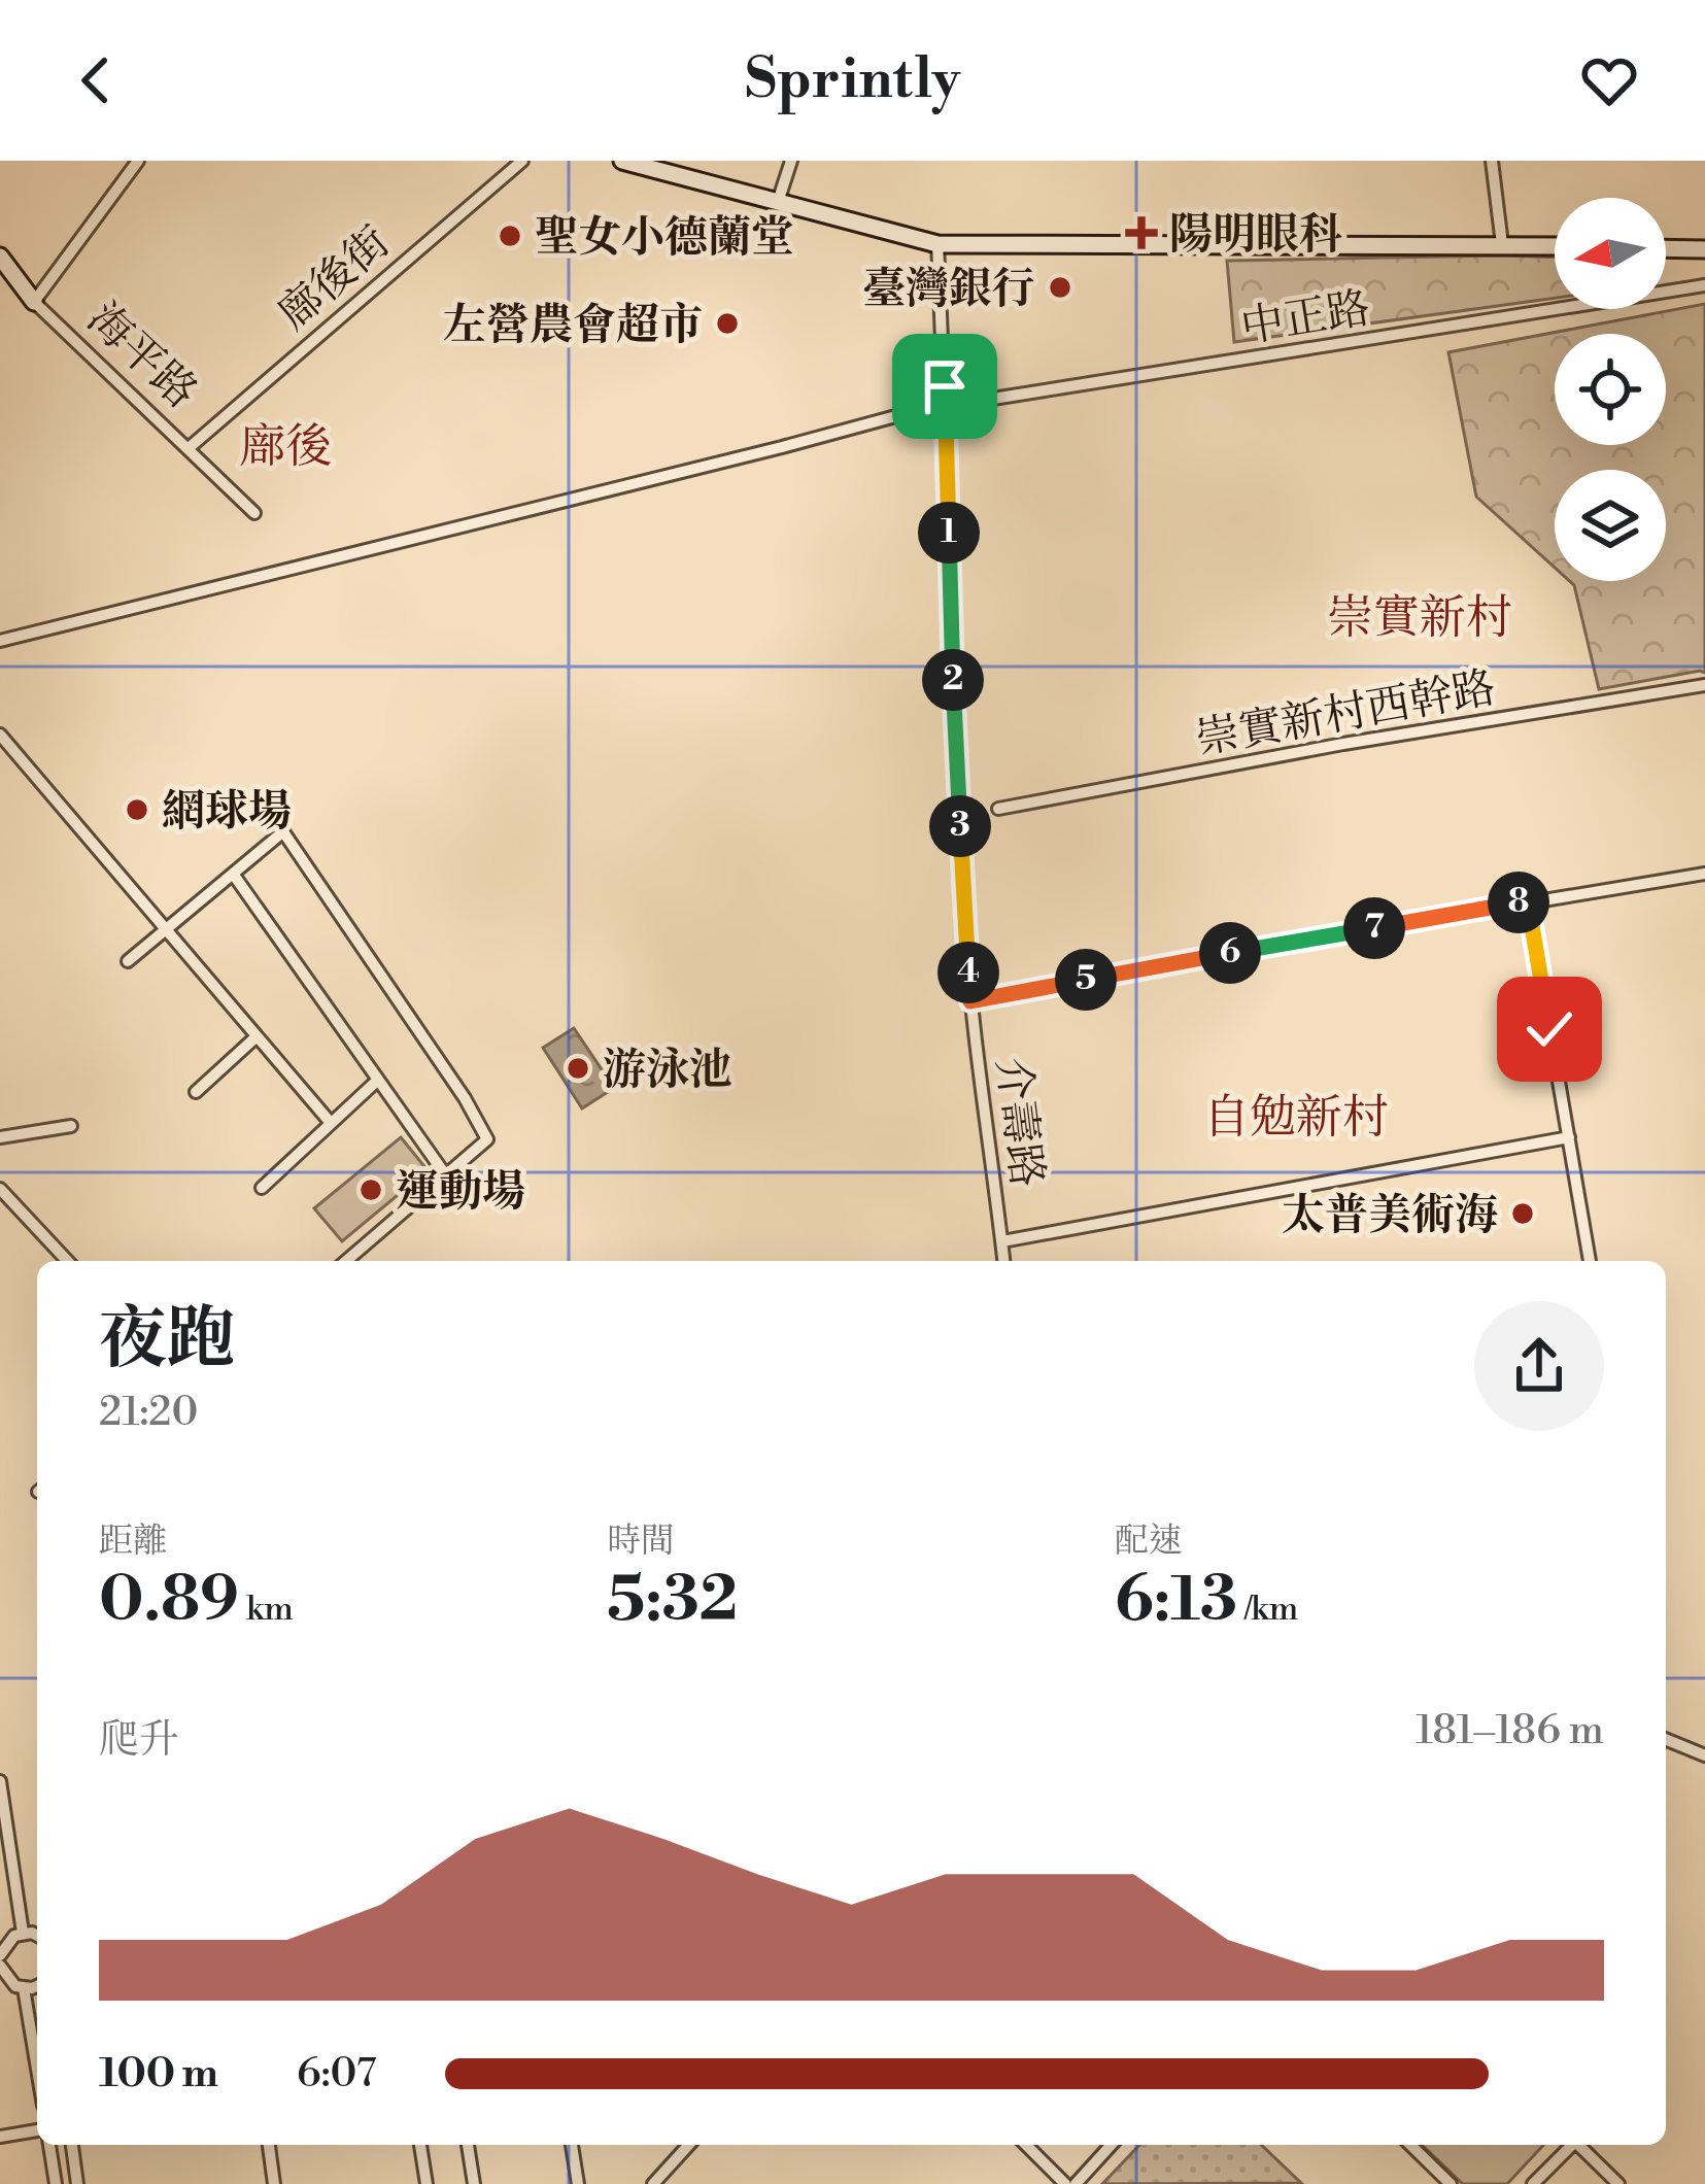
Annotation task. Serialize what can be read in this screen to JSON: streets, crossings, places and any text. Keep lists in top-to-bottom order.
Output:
{
  "streets": {
    "street": [
      "廍後街",
      "中正路",
      "海平路",
      "崇實新村西幹路",
      "介壽路"
    ]
  },
  "crossings": [
    ["廍後街", "海平路"],
    ["中正路", "介壽路"]
  ],
  "districts": ["廍後", "崇實新村", "自勉新村"],
  "places": {
    "health": ["陽明眼科"],
    "other": [
      "聖女小德蘭堂",
      "臺灣銀行",
      "左營農會超市",
      "網球場",
      "游泳池",
      "運動場",
      "太普美術海"
    ]
  },
  "north": "left",
  "page": {
    "header": "Sprintly",
    "pins": [
      "1",
      "2",
      "3",
      "8",
      "7",
      "6",
      "4",
      "5"
    ],
    "heading": ["夜跑", "21:20"],
    "stats": [
      ["距離", "0.89 km"],
      ["時間", "5:32"],
      ["配速", "6:13 /km"]
    ],
    "chart": ["爬升", "181–186 m"],
    "list": [
      {
        "name": "100 m",
        "note": "6:07"
      }
    ]
  }
}
